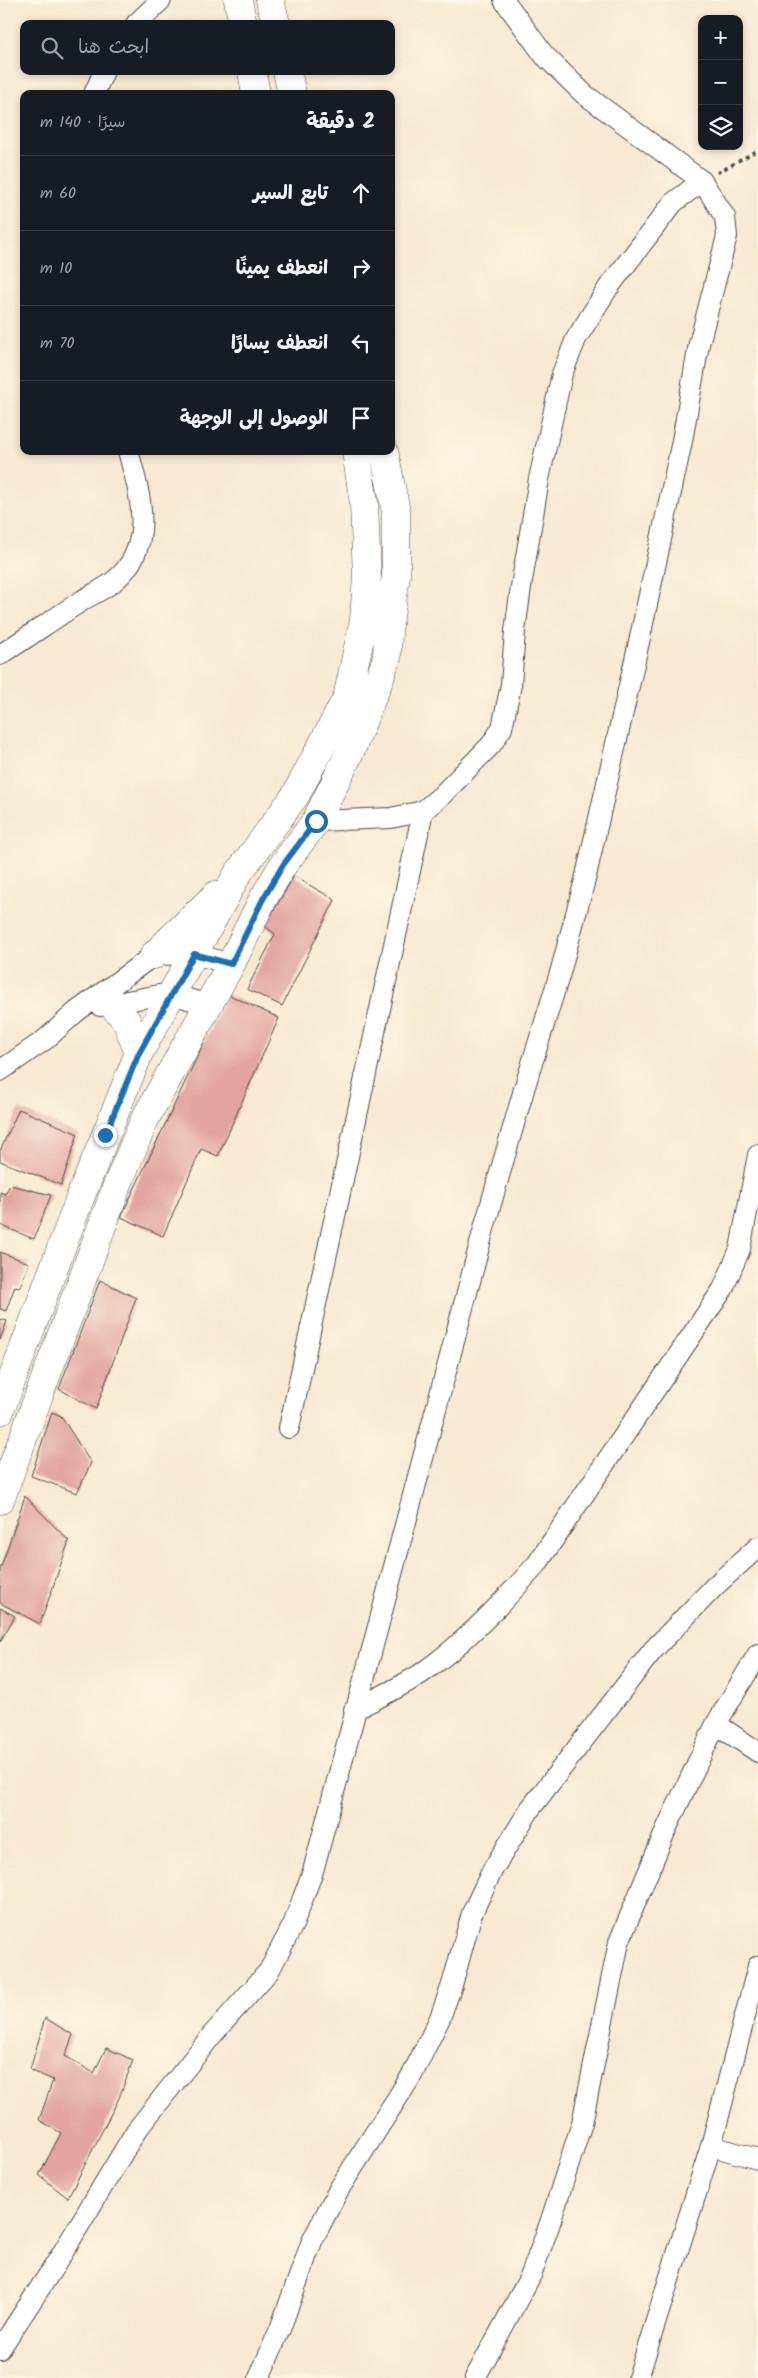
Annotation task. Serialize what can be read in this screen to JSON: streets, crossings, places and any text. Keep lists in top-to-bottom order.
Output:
{
  "page": {
    "map_buttons": ["+", "−"],
    "search": "ابحث هنا",
    "heading": ["2 دقيقة", "سيرًا · 140 m"],
    "list": [
      ["تابع السير", "60 m"],
      ["انعطف يمينًا", "10 m"],
      ["انعطف يسارًا", "70 m"],
      "الوصول إلى الوجهة"
    ]
  }
}
